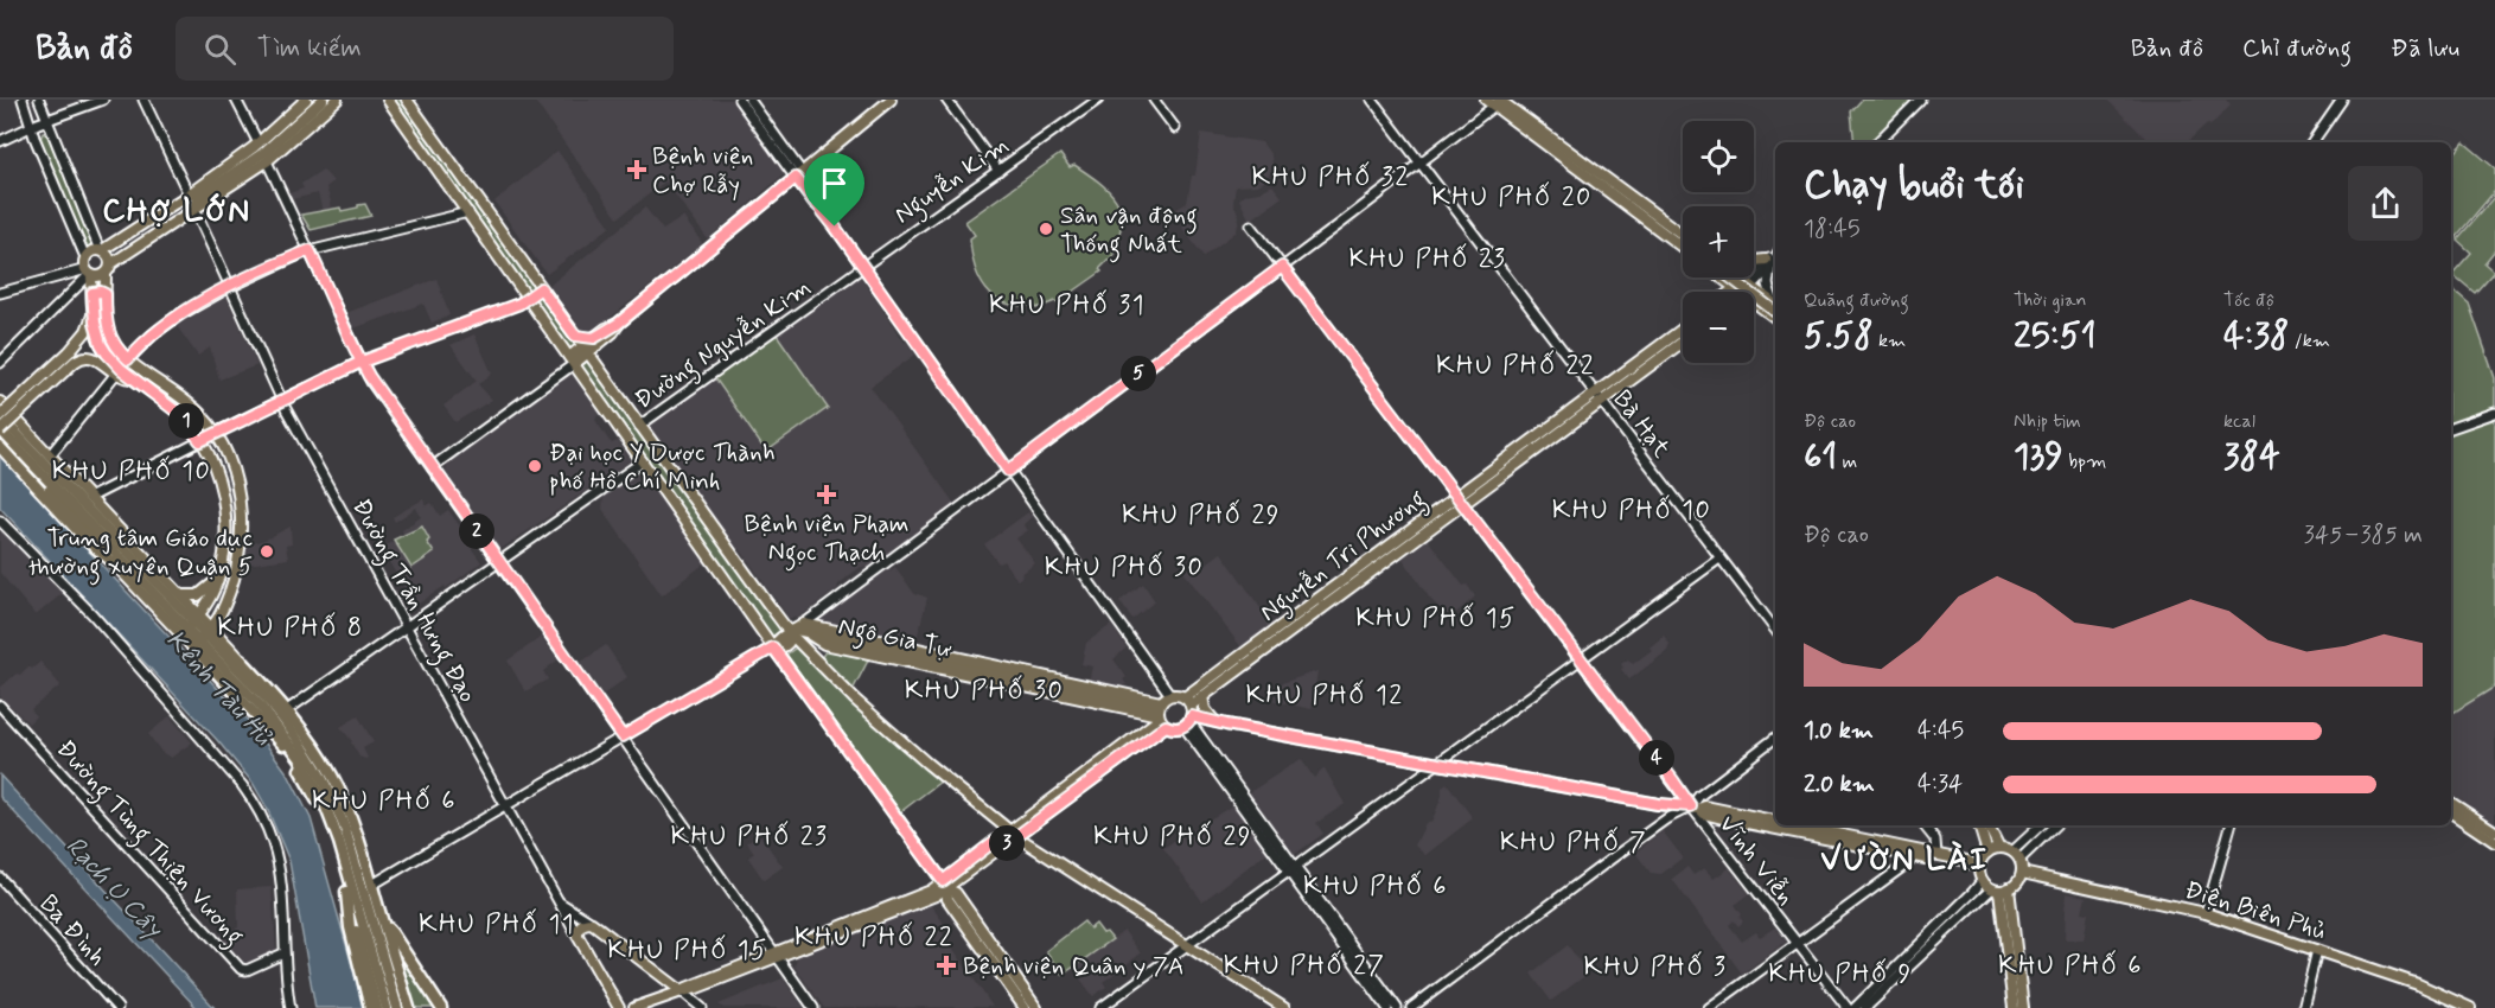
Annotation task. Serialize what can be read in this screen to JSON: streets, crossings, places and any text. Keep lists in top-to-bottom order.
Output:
{
  "streets": {
    "main road": [
      "Nguyễn Tri Phương",
      "Đường Trần Hưng Đạo",
      "Ngô Gia Tự",
      "Điện Biên Phủ"
    ],
    "street": [
      "Nguyễn Kim",
      "Đường Nguyễn Kim",
      "Bà Hạt",
      "Đường Tùng Thiện Vương",
      "Vĩnh Viễn",
      "Ba Đình"
    ]
  },
  "crossings": [
    ["Nguyễn Kim", "Đường Nguyễn Kim"],
    ["Bà Hạt", "Nguyễn Tri Phương"],
    ["Nguyễn Tri Phương", "Vĩnh Viễn"]
  ],
  "districts": [
    "KHU PHỐ 32",
    "KHU PHỐ 20",
    "CHỢ LỚN",
    "KHU PHỐ 23",
    "KHU PHỐ 31",
    "KHU PHỐ 22",
    "KHU PHỐ 10",
    "KHU PHỐ 10",
    "KHU PHỐ 29",
    "KHU PHỐ 30",
    "KHU PHỐ 15",
    "KHU PHỐ 8",
    "KHU PHỐ 30",
    "KHU PHỐ 12",
    "KHU PHỐ 6",
    "KHU PHỐ 23",
    "KHU PHỐ 29",
    "KHU PHỐ 7",
    "VƯỜN LÀI",
    "KHU PHỐ 6",
    "KHU PHỐ 11",
    "KHU PHỐ 22",
    "KHU PHỐ 15",
    "KHU PHỐ 27",
    "KHU PHỐ 6",
    "KHU PHỐ 3",
    "KHU PHỐ 9"
  ],
  "water": ["Kênh Tàu Hủ", "Rạch Ụ Cây"],
  "places": {
    "health": ["Bệnh viện Chợ Rẫy", "Bệnh viện Phạm Ngọc Thạch", "Bệnh viện Quân y 7A"],
    "other": ["Sân vận động Thống Nhất", "Đại học Y Dược Thành phố Hồ Chí Minh", "Trung tâm Giáo dục thường xuyên Quận 5"]
  },
  "page": {
    "header": "Bản đồ",
    "search": "Tìm kiếm",
    "nav": ["Bản đồ", "Chỉ đường", "Đã lưu"],
    "map_buttons": ["+", "−"],
    "heading": ["Chạy buổi tối", "18:45"],
    "stats": [
      ["Quãng đường", "5.58 km"],
      ["Thời gian", "25:51"],
      ["Tốc độ", "4:38 /km"],
      ["Độ cao", "61 m"],
      ["Nhịp tim", "139 bpm"],
      ["kcal", "384"]
    ],
    "pins": [
      "5",
      "1",
      "2",
      "4",
      "3"
    ],
    "chart": ["Độ cao", "345–385 m"],
    "list": [
      {
        "name": "1.0 km",
        "note": "4:45"
      },
      {
        "name": "2.0 km",
        "note": "4:34"
      }
    ]
  }
}
